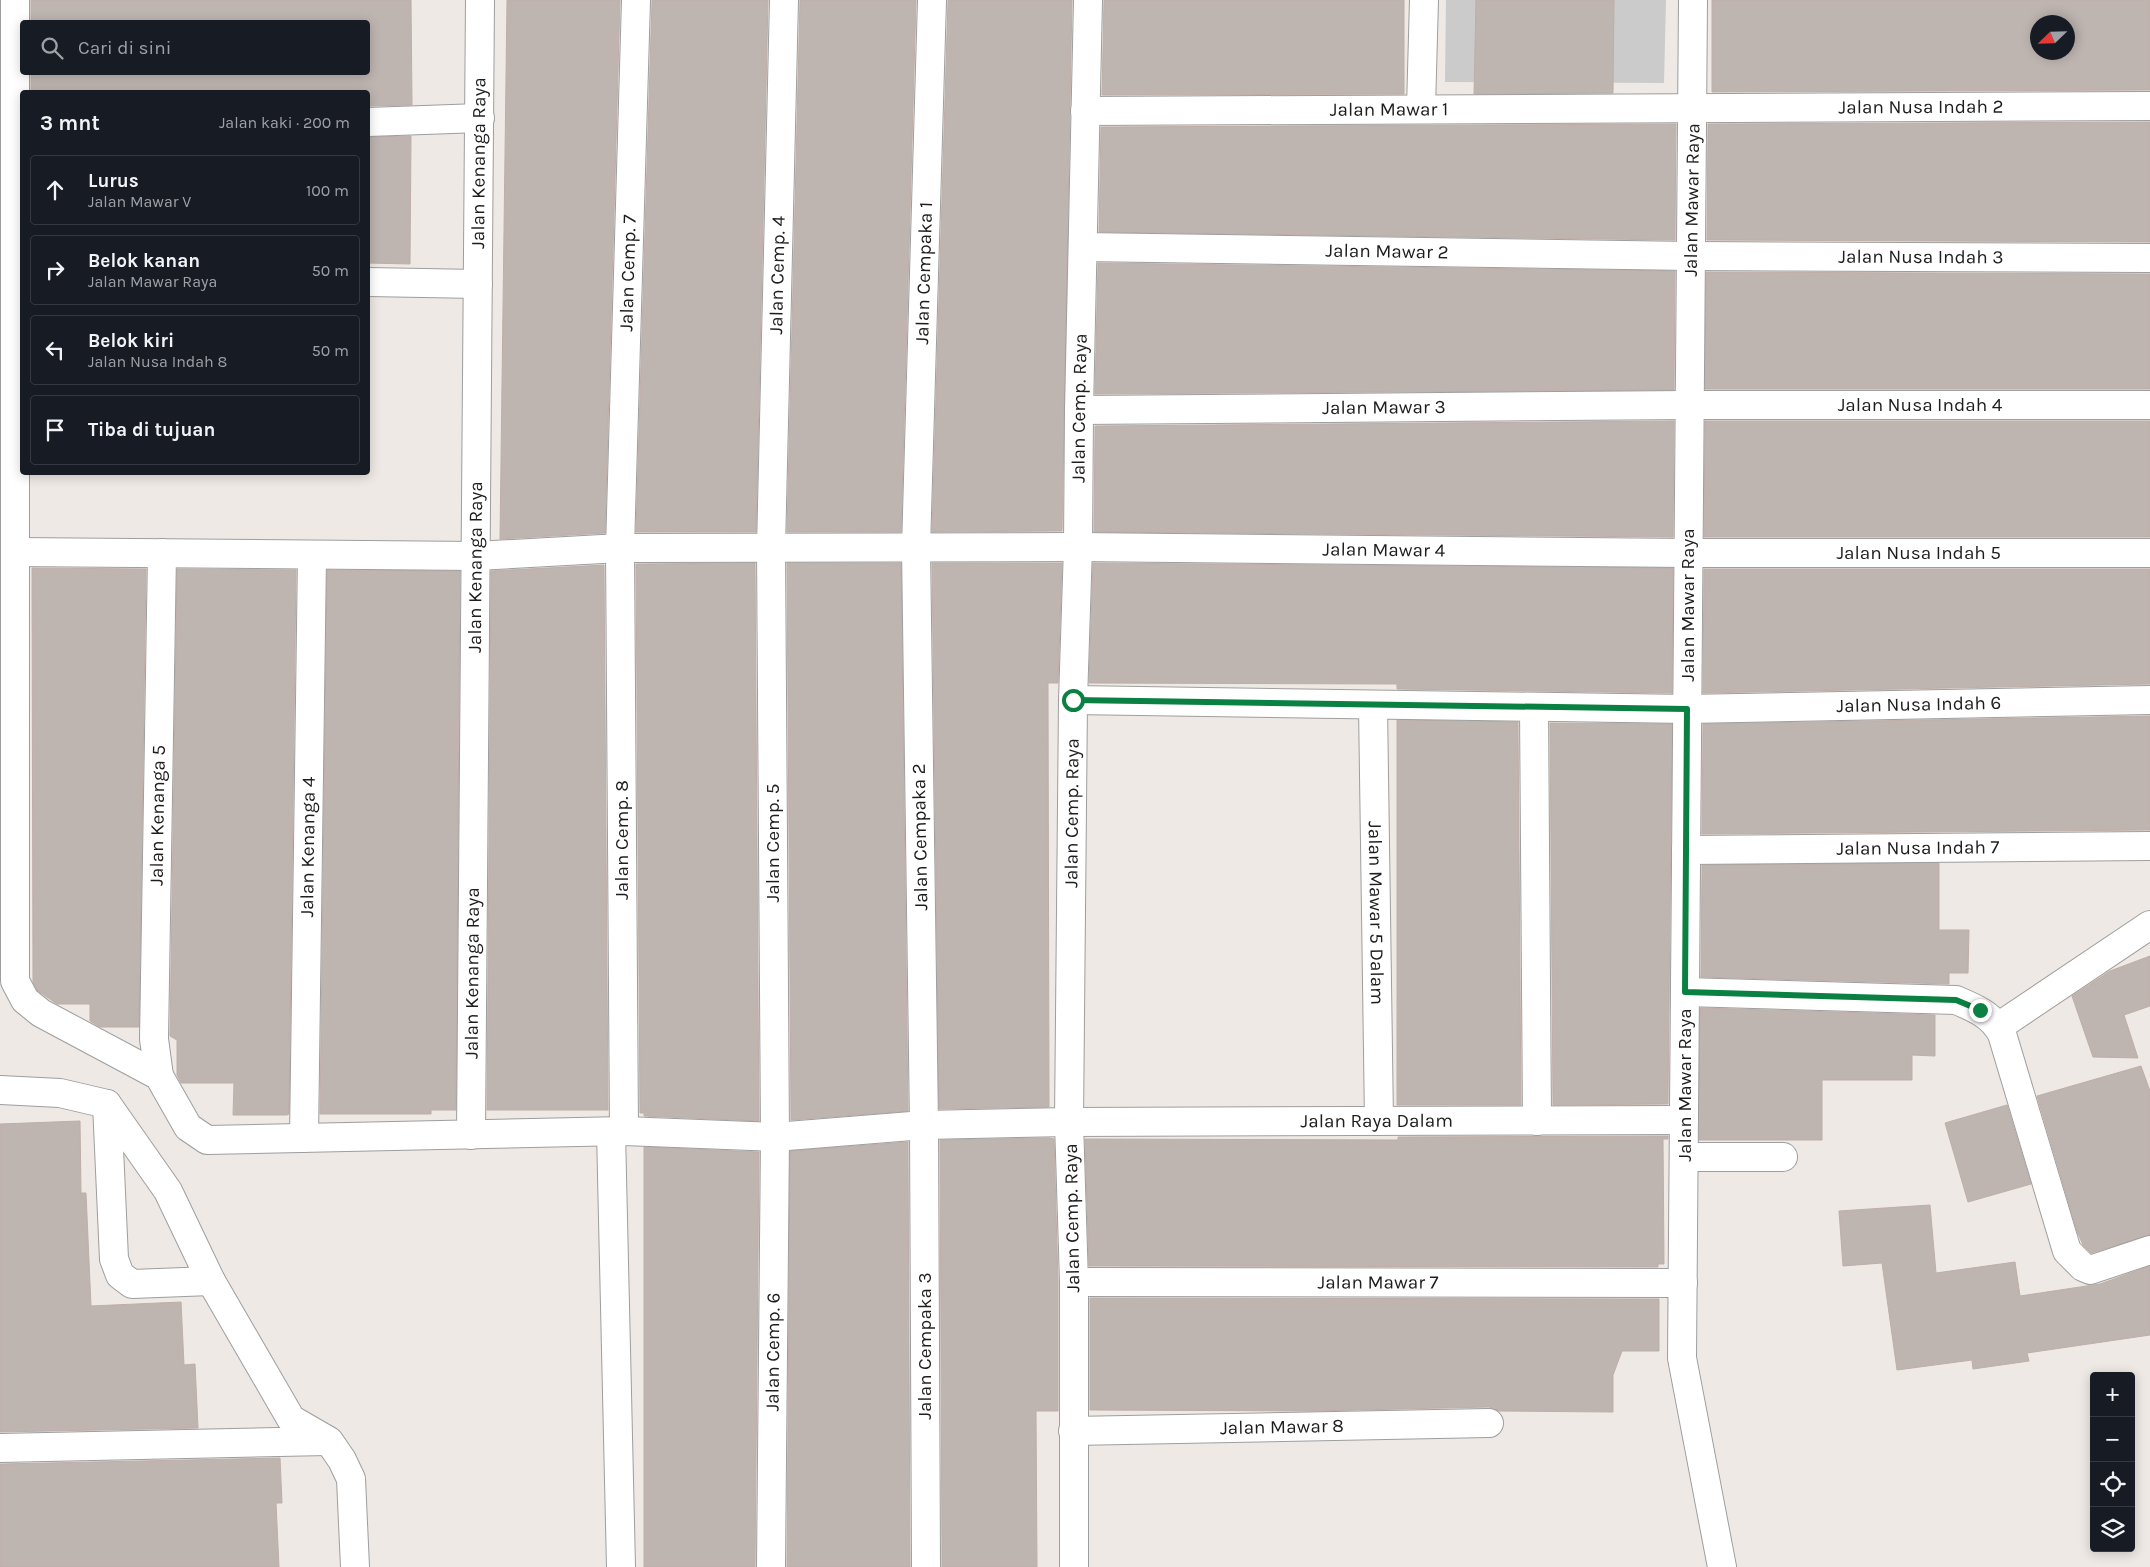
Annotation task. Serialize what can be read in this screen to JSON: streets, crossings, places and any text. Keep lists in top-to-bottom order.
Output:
{
  "streets": {
    "street": [
      "Jalan Nusa Indah 2",
      "Jalan Mawar 1",
      "Jalan Kenanga Raya",
      "Jalan Mawar Raya",
      "Jalan Mawar 2",
      "Jalan Nusa Indah 3",
      "Jalan Cemp. 7",
      "Jalan Cemp. 4",
      "Jalan Cempaka 1",
      "Jalan Nusa Indah 4",
      "Jalan Mawar 3",
      "Jalan Cemp. Raya",
      "Jalan Mawar 4",
      "Jalan Nusa Indah 5",
      "Jalan Nusa Indah 6",
      "Jalan Kenanga 5",
      "Jalan Cempaka 2",
      "Jalan Cemp. 8",
      "Jalan Cemp. 5",
      "Jalan Kenanga 4",
      "Jalan Nusa Indah 7",
      "Jalan Mawar 5 Dalam",
      "Jalan Raya Dalam",
      "Jalan Mawar 7",
      "Jalan Cempaka 3",
      "Jalan Cemp. 6",
      "Jalan Mawar 8"
    ]
  },
  "crossings": [
    ["Jalan Nusa Indah 2", "Jalan Mawar 1"],
    ["Jalan Nusa Indah 2", "Jalan Mawar Raya"],
    ["Jalan Mawar 1", "Jalan Mawar Raya"],
    ["Jalan Mawar 1", "Jalan Cemp. Raya"],
    ["Jalan Kenanga Raya", "Jalan Mawar 4"],
    ["Jalan Kenanga Raya", "Jalan Raya Dalam"],
    ["Jalan Mawar Raya", "Jalan Mawar 2"],
    ["Jalan Mawar Raya", "Jalan Nusa Indah 3"],
    ["Jalan Mawar Raya", "Jalan Nusa Indah 4"],
    ["Jalan Mawar Raya", "Jalan Mawar 3"],
    ["Jalan Mawar Raya", "Jalan Mawar 4"],
    ["Jalan Mawar Raya", "Jalan Nusa Indah 5"],
    ["Jalan Mawar Raya", "Jalan Nusa Indah 6"],
    ["Jalan Mawar Raya", "Jalan Nusa Indah 7"],
    ["Jalan Mawar Raya", "Jalan Raya Dalam"],
    ["Jalan Mawar Raya", "Jalan Mawar 7"],
    ["Jalan Mawar 2", "Jalan Nusa Indah 3"],
    ["Jalan Mawar 2", "Jalan Cemp. Raya"],
    ["Jalan Cemp. 7", "Jalan Mawar 4"],
    ["Jalan Cemp. 7", "Jalan Cemp. 8"],
    ["Jalan Cemp. 4", "Jalan Mawar 4"],
    ["Jalan Cemp. 4", "Jalan Cemp. 5"],
    ["Jalan Cempaka 1", "Jalan Mawar 4"],
    ["Jalan Cempaka 1", "Jalan Cempaka 2"],
    ["Jalan Nusa Indah 4", "Jalan Mawar 3"],
    ["Jalan Mawar 3", "Jalan Cemp. Raya"],
    ["Jalan Cemp. Raya", "Jalan Mawar 4"],
    ["Jalan Cemp. Raya", "Jalan Nusa Indah 6"],
    ["Jalan Cemp. Raya", "Jalan Raya Dalam"],
    ["Jalan Cemp. Raya", "Jalan Mawar 7"],
    ["Jalan Cemp. Raya", "Jalan Mawar 8"],
    ["Jalan Mawar 4", "Jalan Nusa Indah 5"],
    ["Jalan Mawar 4", "Jalan Kenanga 5"],
    ["Jalan Mawar 4", "Jalan Cempaka 2"],
    ["Jalan Mawar 4", "Jalan Cemp. 8"],
    ["Jalan Mawar 4", "Jalan Cemp. 5"],
    ["Jalan Mawar 4", "Jalan Kenanga 4"],
    ["Jalan Nusa Indah 6", "Jalan Mawar 5 Dalam"],
    ["Jalan Kenanga 5", "Jalan Raya Dalam"],
    ["Jalan Cempaka 2", "Jalan Raya Dalam"],
    ["Jalan Cempaka 2", "Jalan Cempaka 3"],
    ["Jalan Cemp. 8", "Jalan Raya Dalam"],
    ["Jalan Cemp. 5", "Jalan Raya Dalam"],
    ["Jalan Cemp. 5", "Jalan Cemp. 6"],
    ["Jalan Kenanga 4", "Jalan Raya Dalam"],
    ["Jalan Mawar 5 Dalam", "Jalan Raya Dalam"],
    ["Jalan Raya Dalam", "Jalan Cempaka 3"],
    ["Jalan Raya Dalam", "Jalan Cemp. 6"]
  ],
  "north": "bottom left",
  "page": {
    "search": "Cari di sini",
    "heading": ["3 mnt", "Jalan kaki · 200 m"],
    "list": [
      ["Lurus", "Jalan Mawar V", "100 m"],
      ["Belok kanan", "Jalan Mawar Raya", "50 m"],
      ["Belok kiri", "Jalan Nusa Indah 8", "50 m"],
      "Tiba di tujuan"
    ],
    "map_buttons": ["+", "−"]
  }
}
